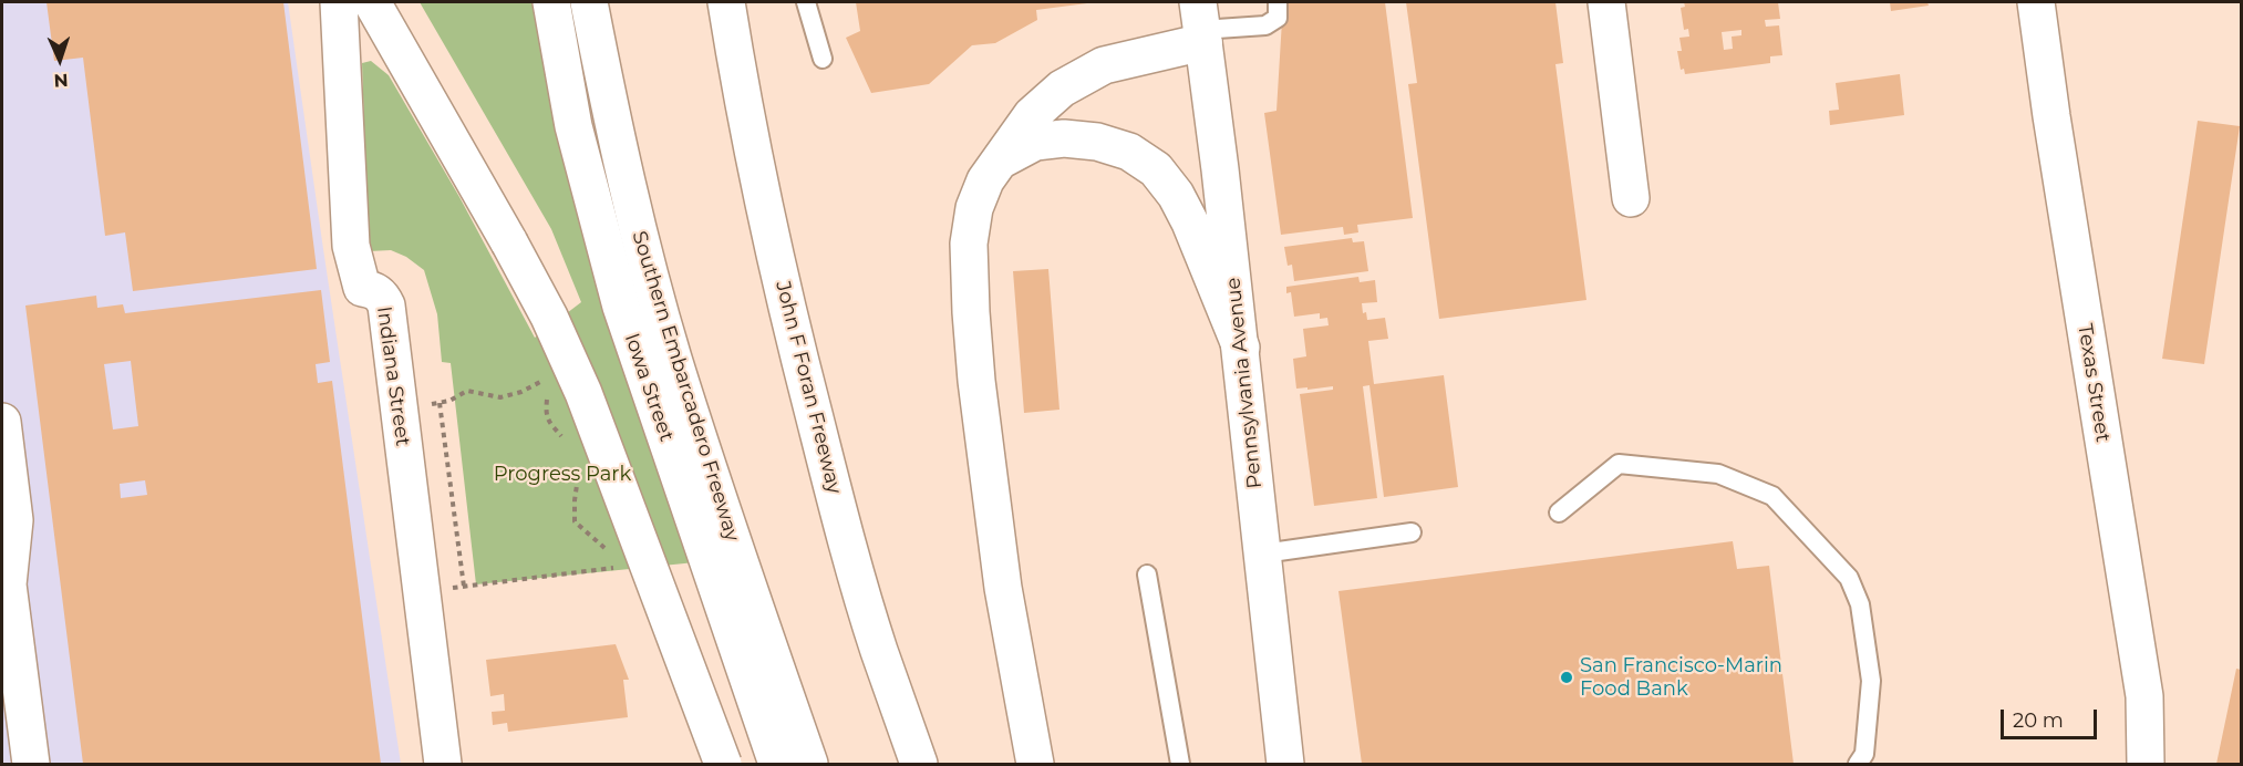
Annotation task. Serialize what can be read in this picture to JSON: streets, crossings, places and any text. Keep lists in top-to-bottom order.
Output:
{
  "streets": {
    "main road": [
      "Indiana Street",
      "Pennsylvania Avenue",
      "Texas Street",
      "Southern Embarcadero Freeway",
      "Iowa Street",
      "John F Foran Freeway"
    ]
  },
  "parks": ["Progress Park"],
  "places": ["San Francisco-Marin Food Bank"],
  "scale_bar": "20 m",
  "north": "bottom"
}
